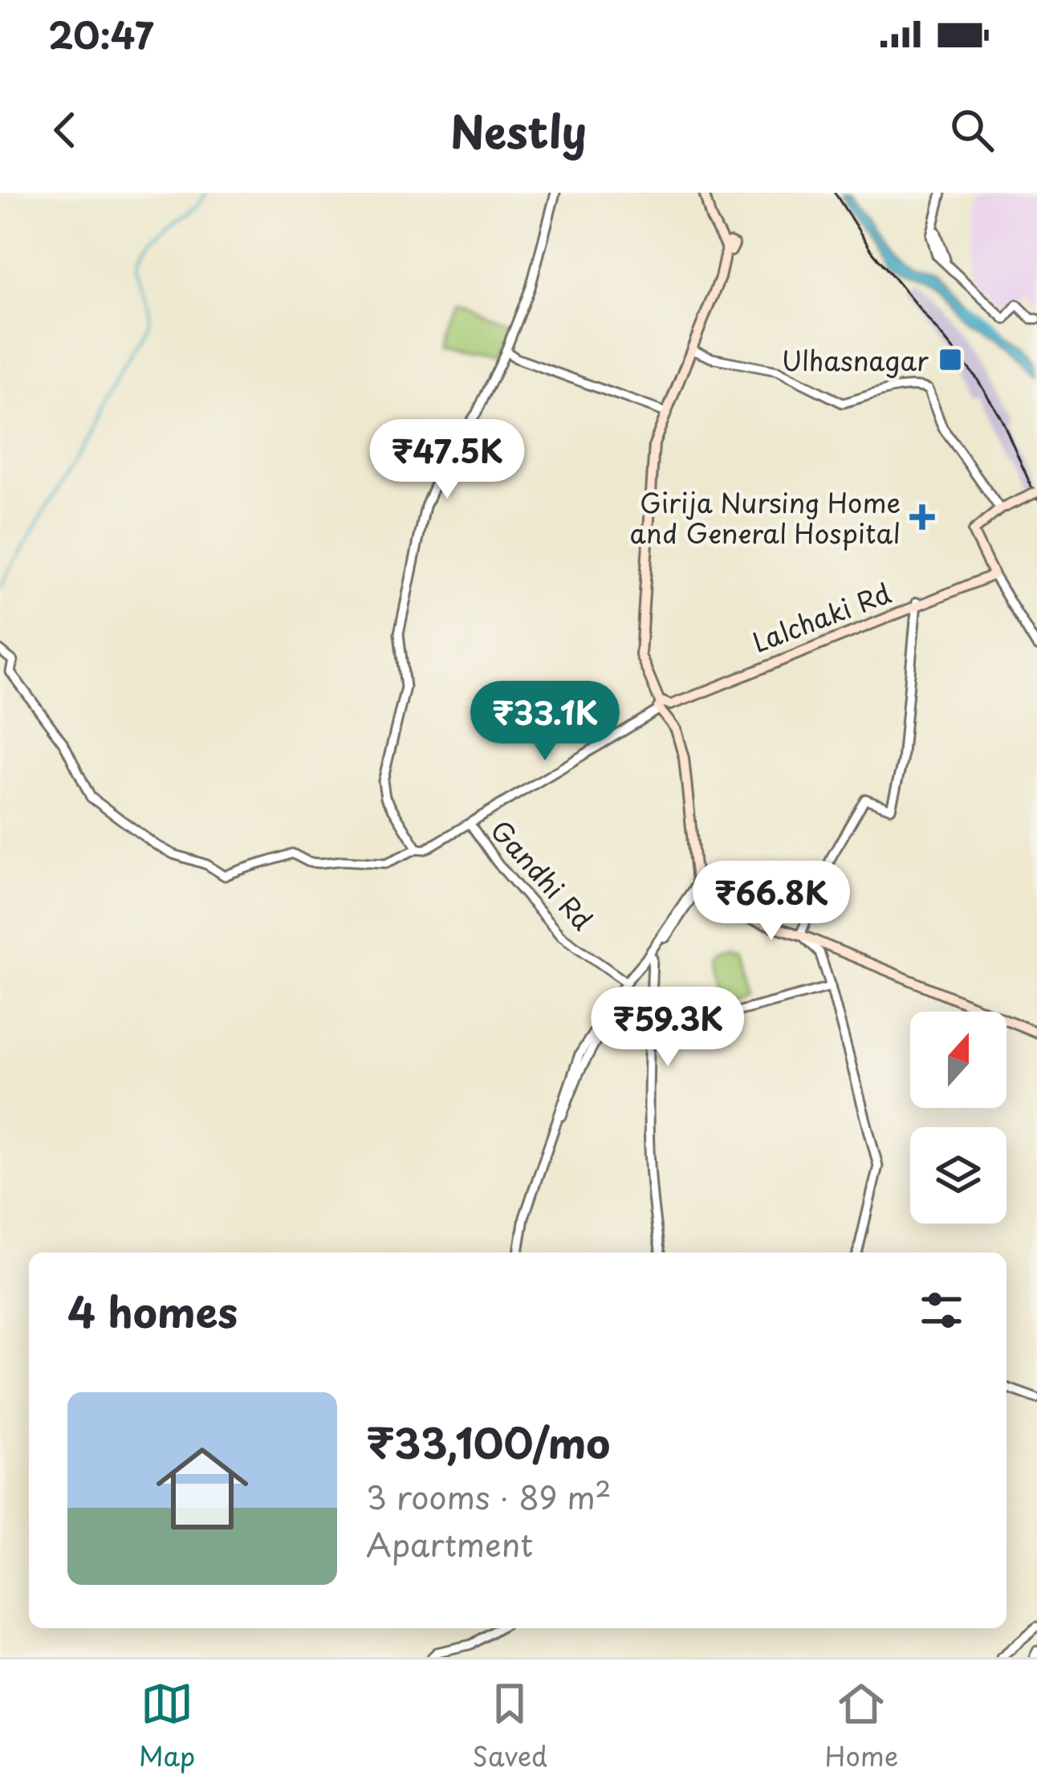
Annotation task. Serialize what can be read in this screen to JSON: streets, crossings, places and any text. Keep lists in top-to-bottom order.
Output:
{
  "streets": {
    "main road": ["Lalchaki Rd"],
    "street": ["Gandhi Rd"]
  },
  "places": {
    "transit": ["Ulhasnagar"],
    "health": ["Girija Nursing Home and General Hospital"]
  },
  "north": "top",
  "page": {
    "status": "20:47",
    "header": "Nestly",
    "price": [
      "₹47.5K",
      "₹33.1K",
      "₹66.8K",
      "₹59.3K"
    ],
    "heading": "4 homes",
    "list": [
      {
        "name": "₹33,100/mo",
        "note": "3 rooms · 89 m² · Apartment"
      }
    ],
    "tabs": ["Map", "Saved", "Home"]
  }
}
